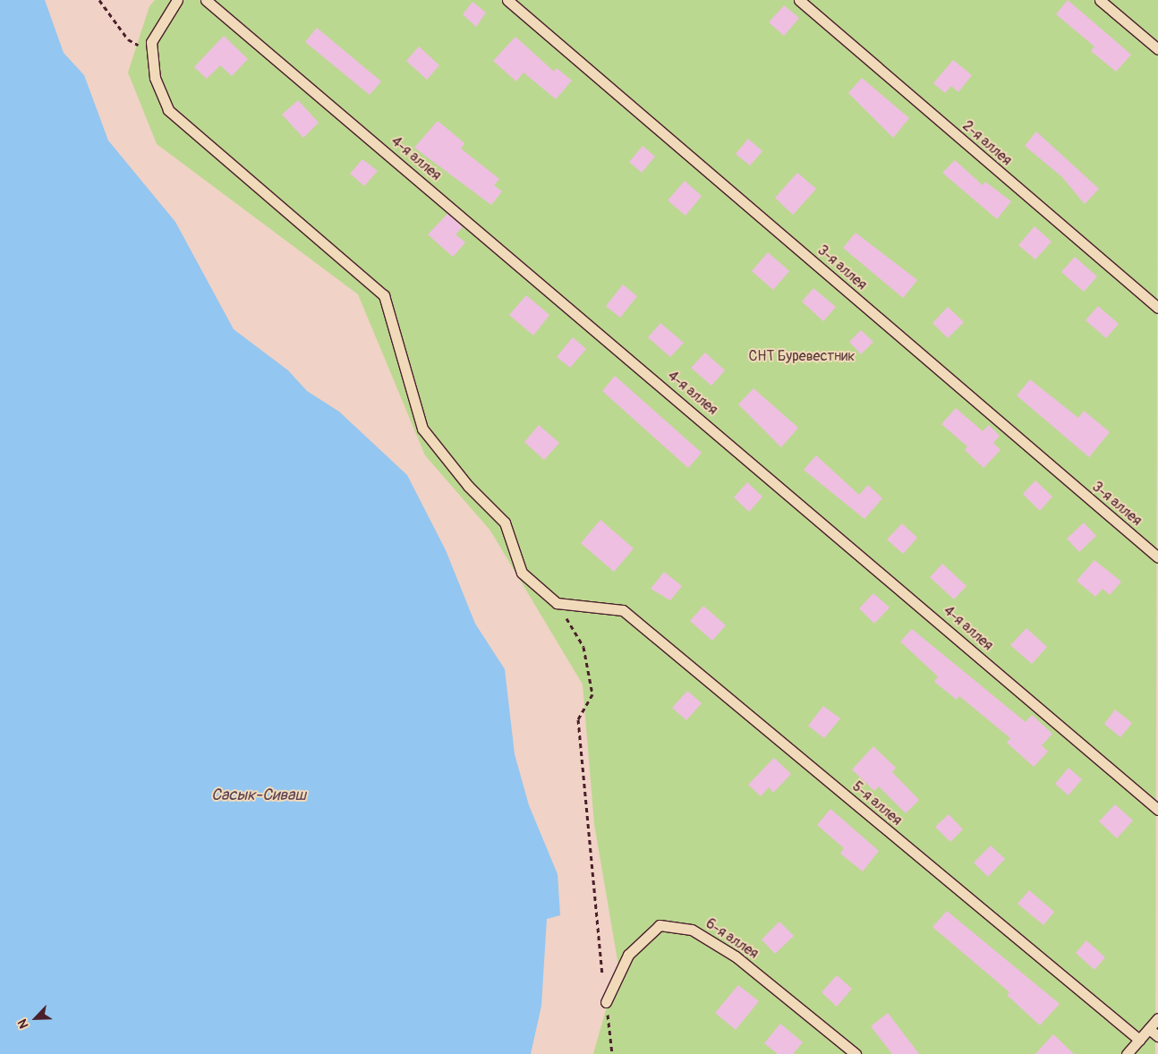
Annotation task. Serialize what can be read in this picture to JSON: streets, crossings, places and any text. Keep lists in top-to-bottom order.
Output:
{
  "streets": {
    "lane": [
      "2-я аллея",
      "4-я аллея",
      "3-я аллея",
      "5-я аллея",
      "6-я аллея"
    ]
  },
  "water": ["Сасык-Сиваш"],
  "parks": ["СНТ Буревестник"],
  "north": "bottom left"
}
